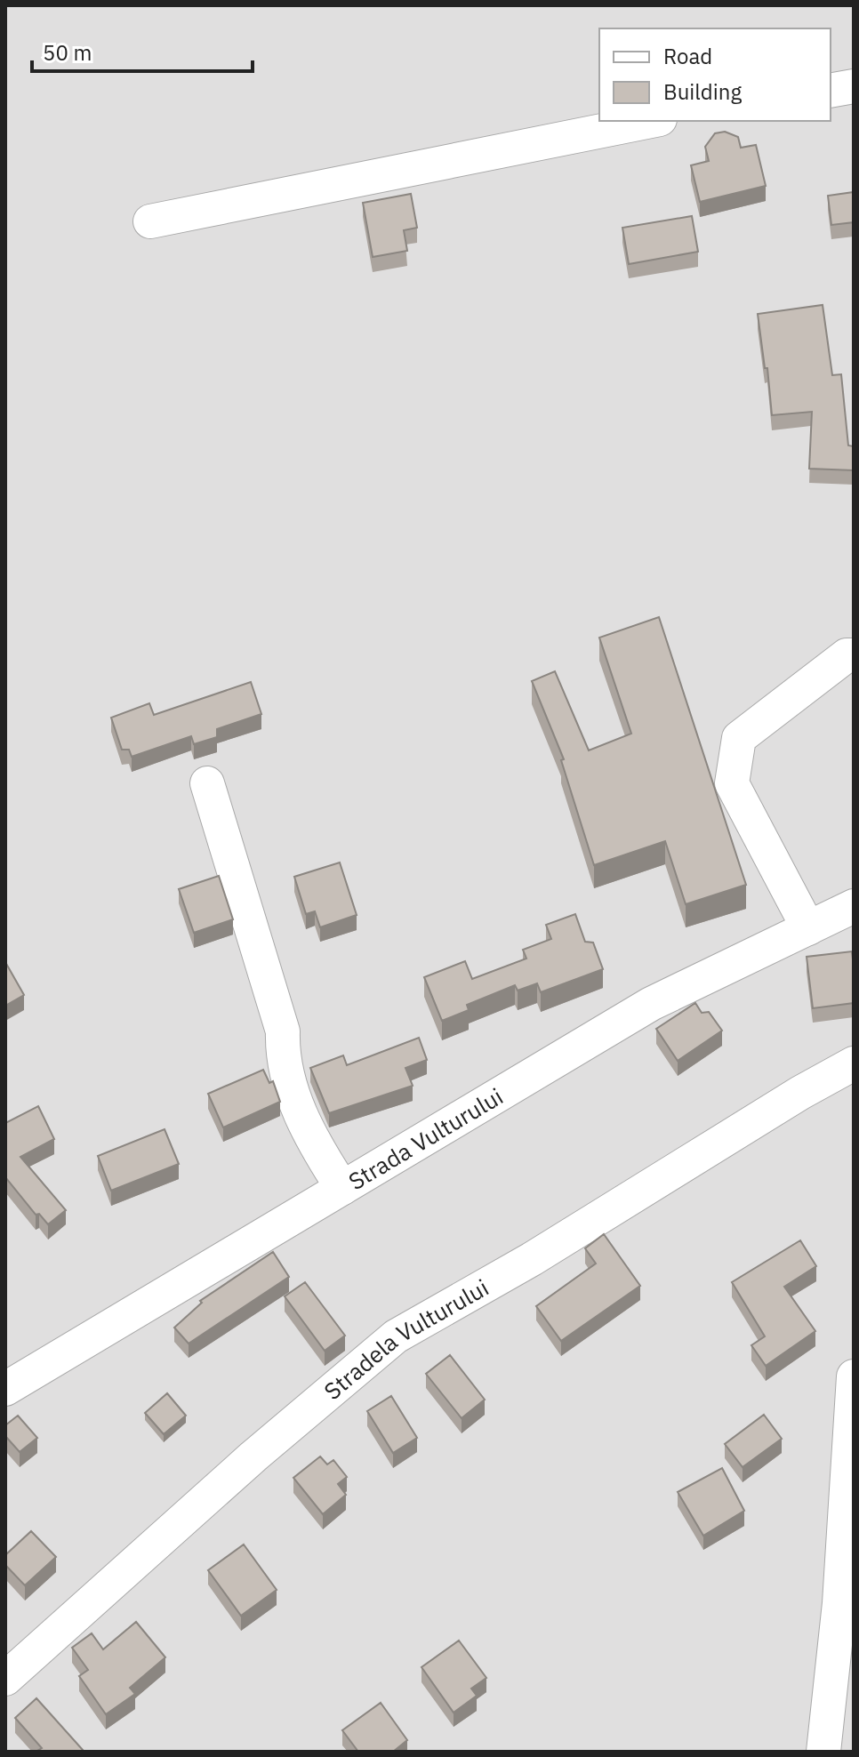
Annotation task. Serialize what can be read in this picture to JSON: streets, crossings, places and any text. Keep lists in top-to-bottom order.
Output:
{
  "streets": {
    "street": ["Strada Vulturului", "Stradela Vulturului"]
  },
  "legend": ["Road", "Building"],
  "scale_bar": "50 m"
}
